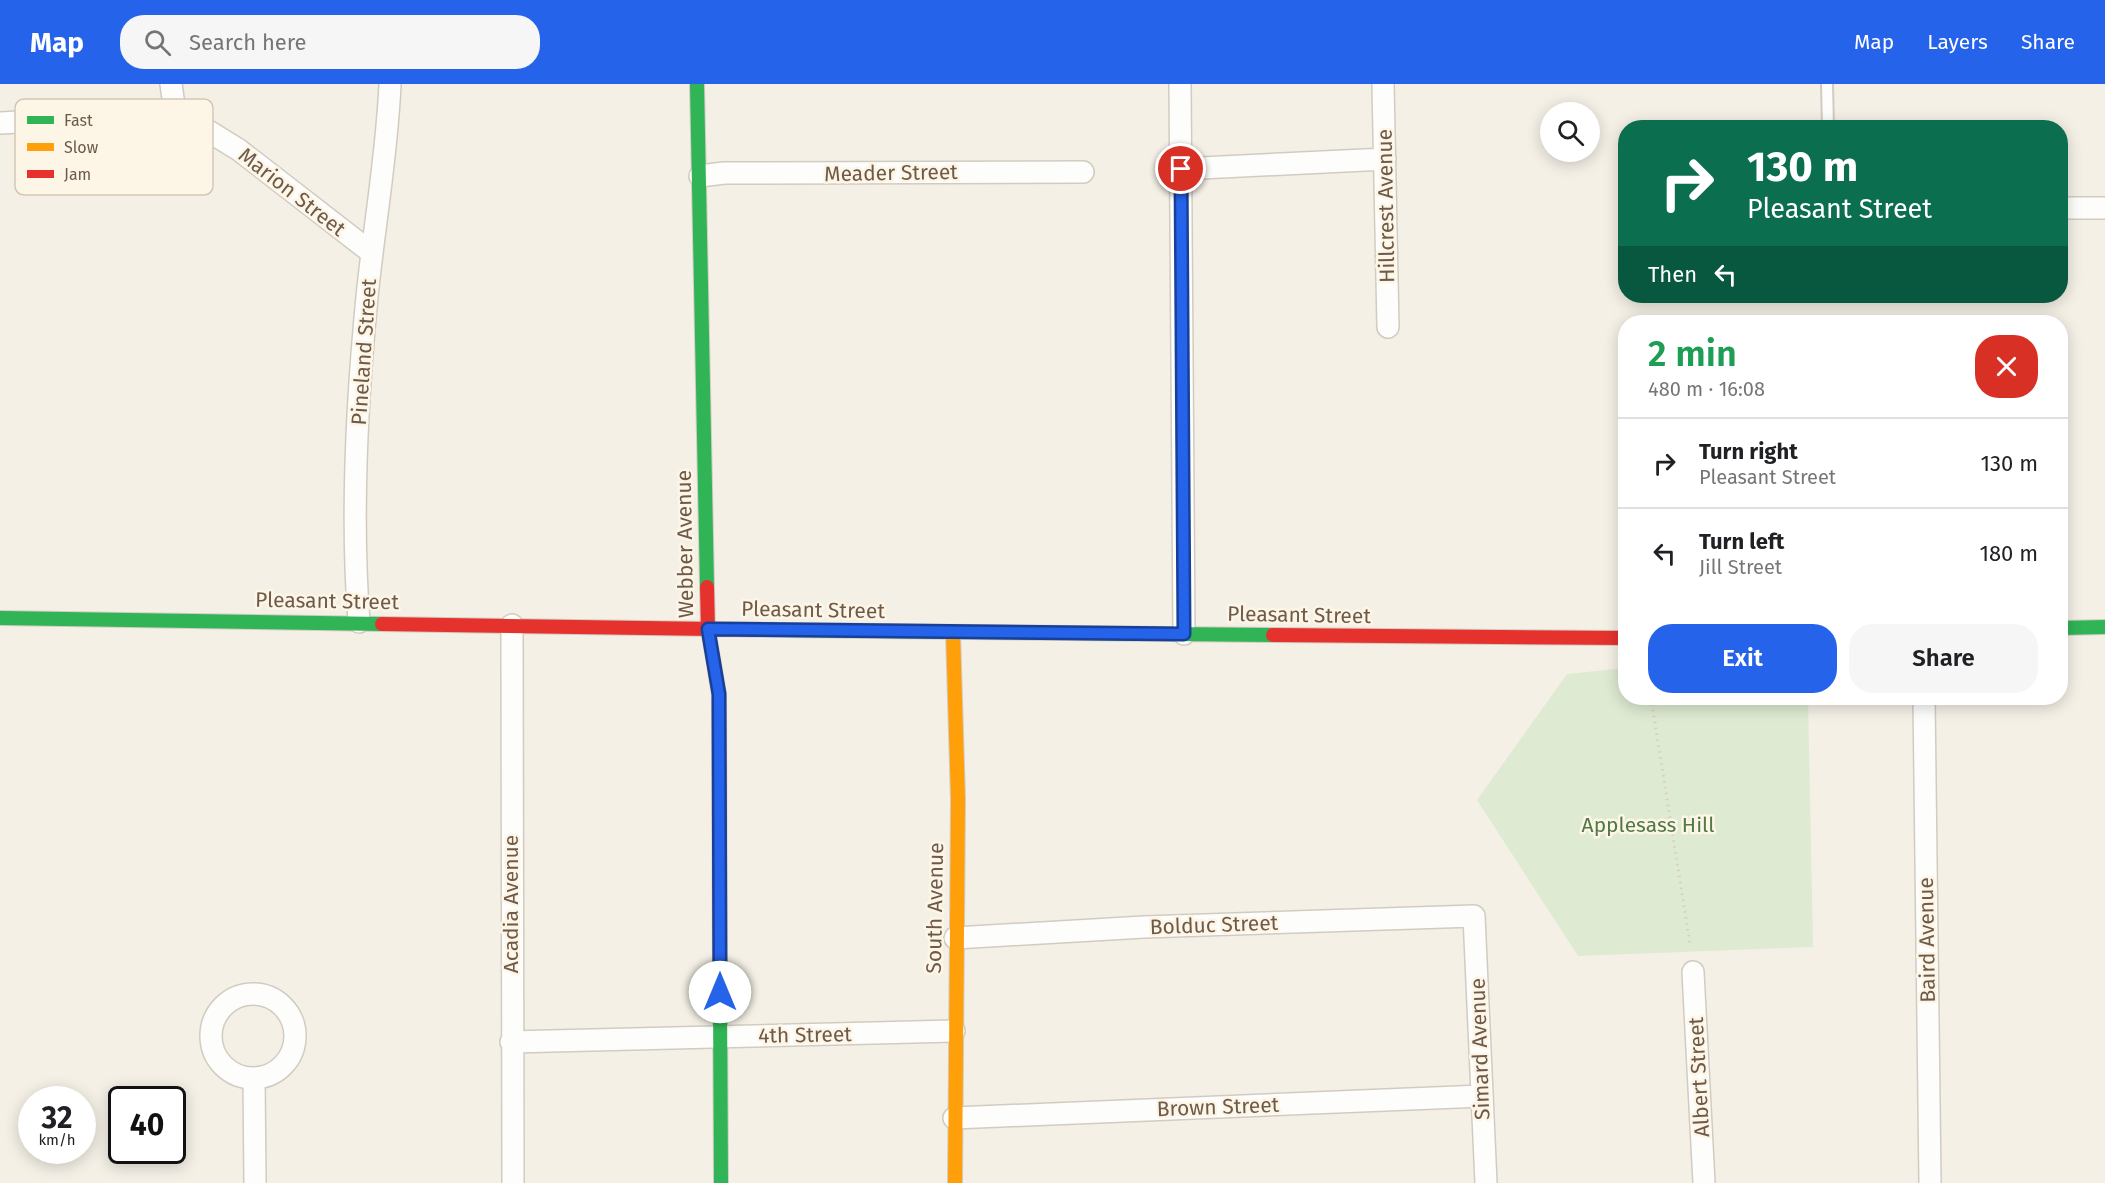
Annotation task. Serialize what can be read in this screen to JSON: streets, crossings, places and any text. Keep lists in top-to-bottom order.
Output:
{
  "streets": {
    "street": [
      "Meader Street",
      "Marion Street",
      "Hillcrest Avenue",
      "Pineland Street",
      "Webber Avenue",
      "Pleasant Street",
      "Acadia Avenue",
      "South Avenue",
      "Bolduc Street",
      "Baird Avenue",
      "4th Street",
      "Simard Avenue",
      "Albert Street",
      "Brown Street"
    ]
  },
  "crossings": [
    ["Meader Street", "Webber Avenue"],
    ["Marion Street", "Pineland Street"],
    ["Pineland Street", "Pleasant Street"],
    ["Webber Avenue", "Pleasant Street"],
    ["Webber Avenue", "4th Street"],
    ["Pleasant Street", "Acadia Avenue"],
    ["Pleasant Street", "South Avenue"],
    ["Acadia Avenue", "4th Street"],
    ["South Avenue", "Bolduc Street"],
    ["South Avenue", "4th Street"],
    ["South Avenue", "Brown Street"],
    ["Bolduc Street", "Simard Avenue"],
    ["Simard Avenue", "Brown Street"]
  ],
  "parks": ["Applesass Hill"],
  "legend": ["Fast", "Slow", "Jam"],
  "page": {
    "header": "Map",
    "search": "Search here",
    "nav": ["Map", "Layers", "Share"],
    "turn": ["130 m", "Pleasant Street"],
    "then": "Then",
    "heading": ["2 min", "480 m · 16:08"],
    "list": [
      {
        "name": "Turn right",
        "note": "Pleasant Street",
        "value": "130 m"
      },
      {
        "name": "Turn left",
        "note": "Jill Street",
        "value": "180 m"
      }
    ],
    "buttons": ["Exit", "Share"],
    "speed": "32 km/h",
    "limit": "40"
  }
}
